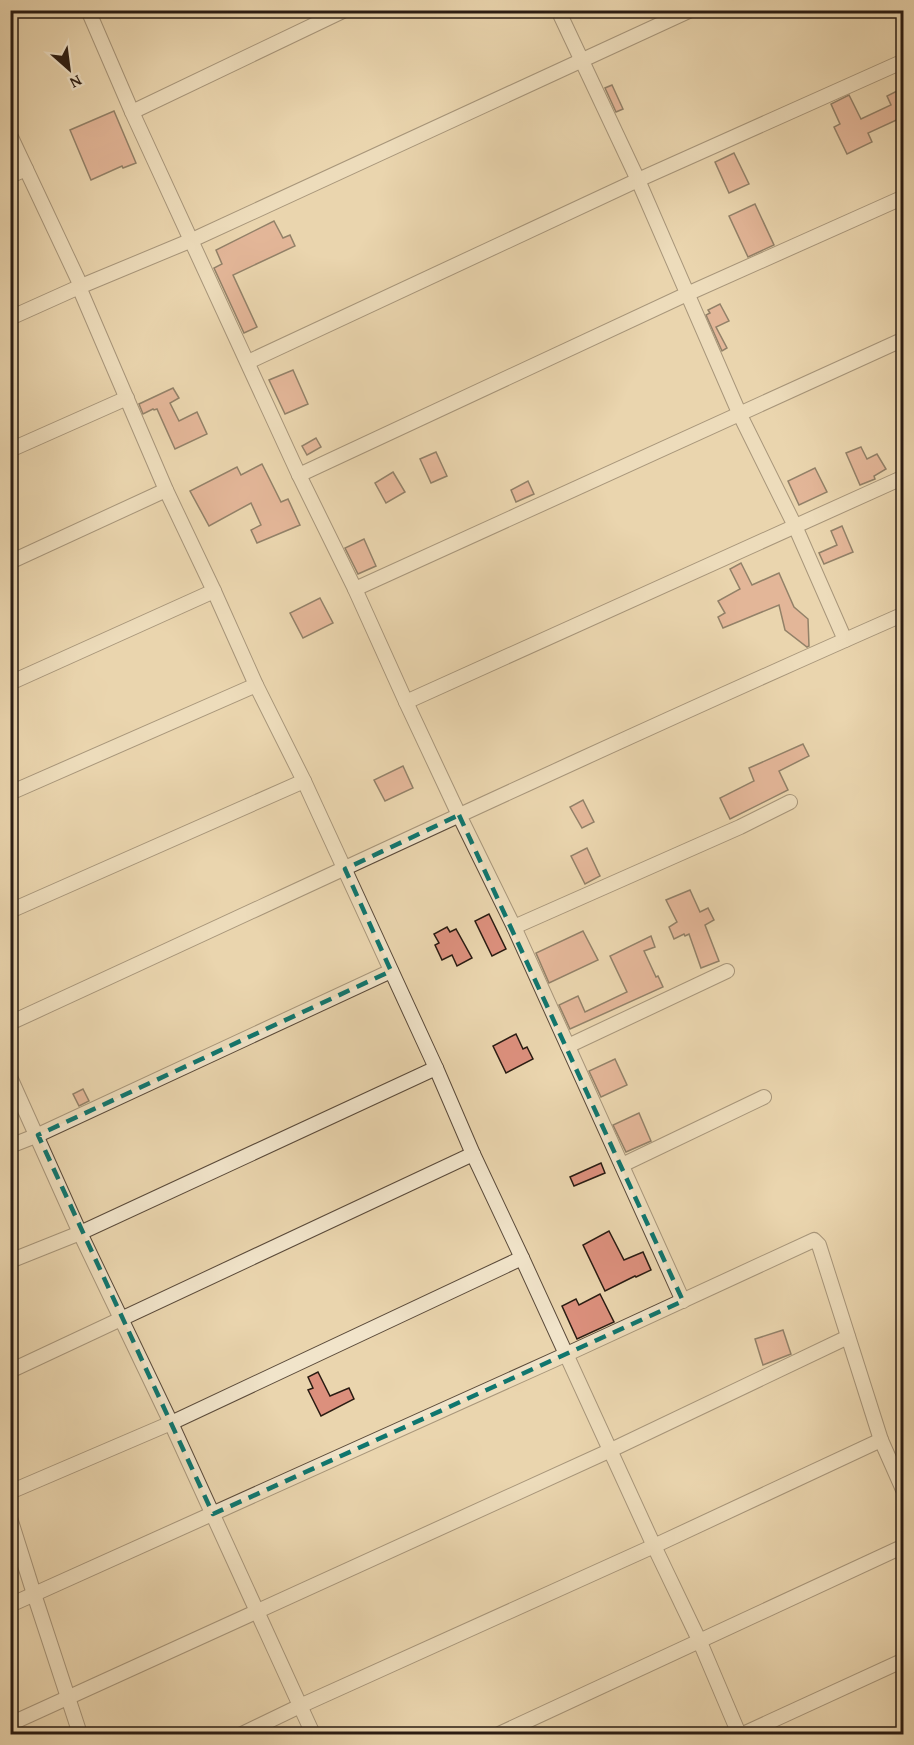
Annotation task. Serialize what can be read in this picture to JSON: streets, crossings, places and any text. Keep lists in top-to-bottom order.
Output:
{
  "north": "bottom right"
}
